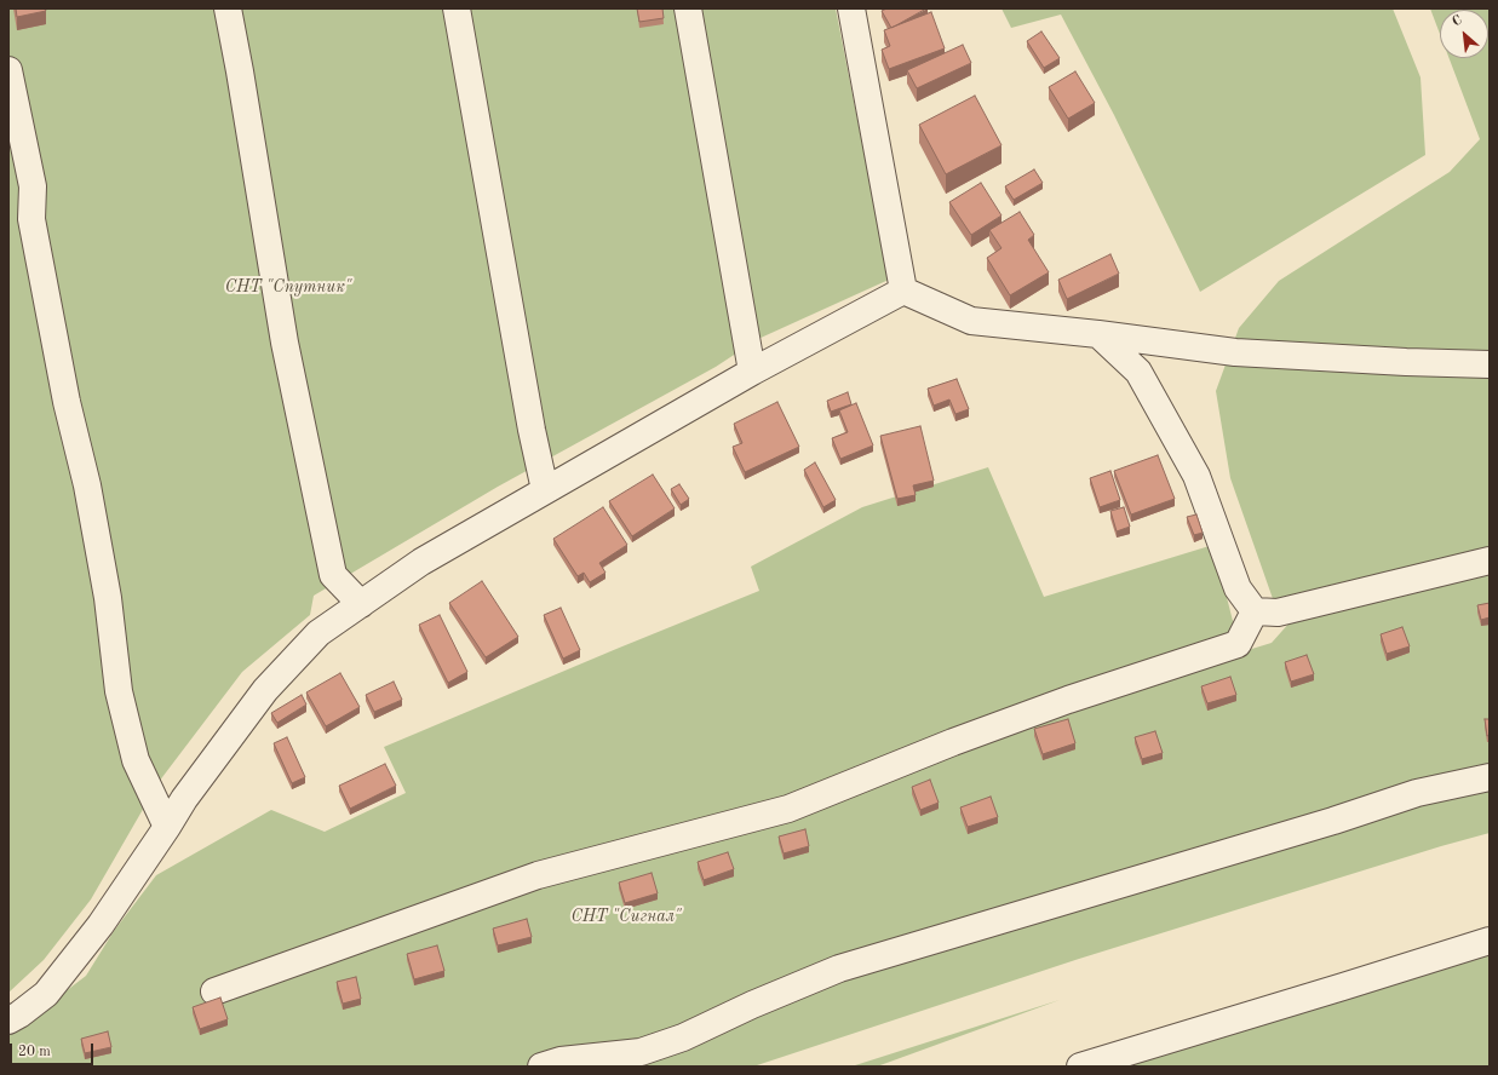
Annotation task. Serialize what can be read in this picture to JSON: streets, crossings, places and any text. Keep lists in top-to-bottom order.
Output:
{
  "parks": ["СНТ \"Спутник\"", "СНТ \"Сигнал\""],
  "scale_bar": "20 m",
  "north": "top left"
}
